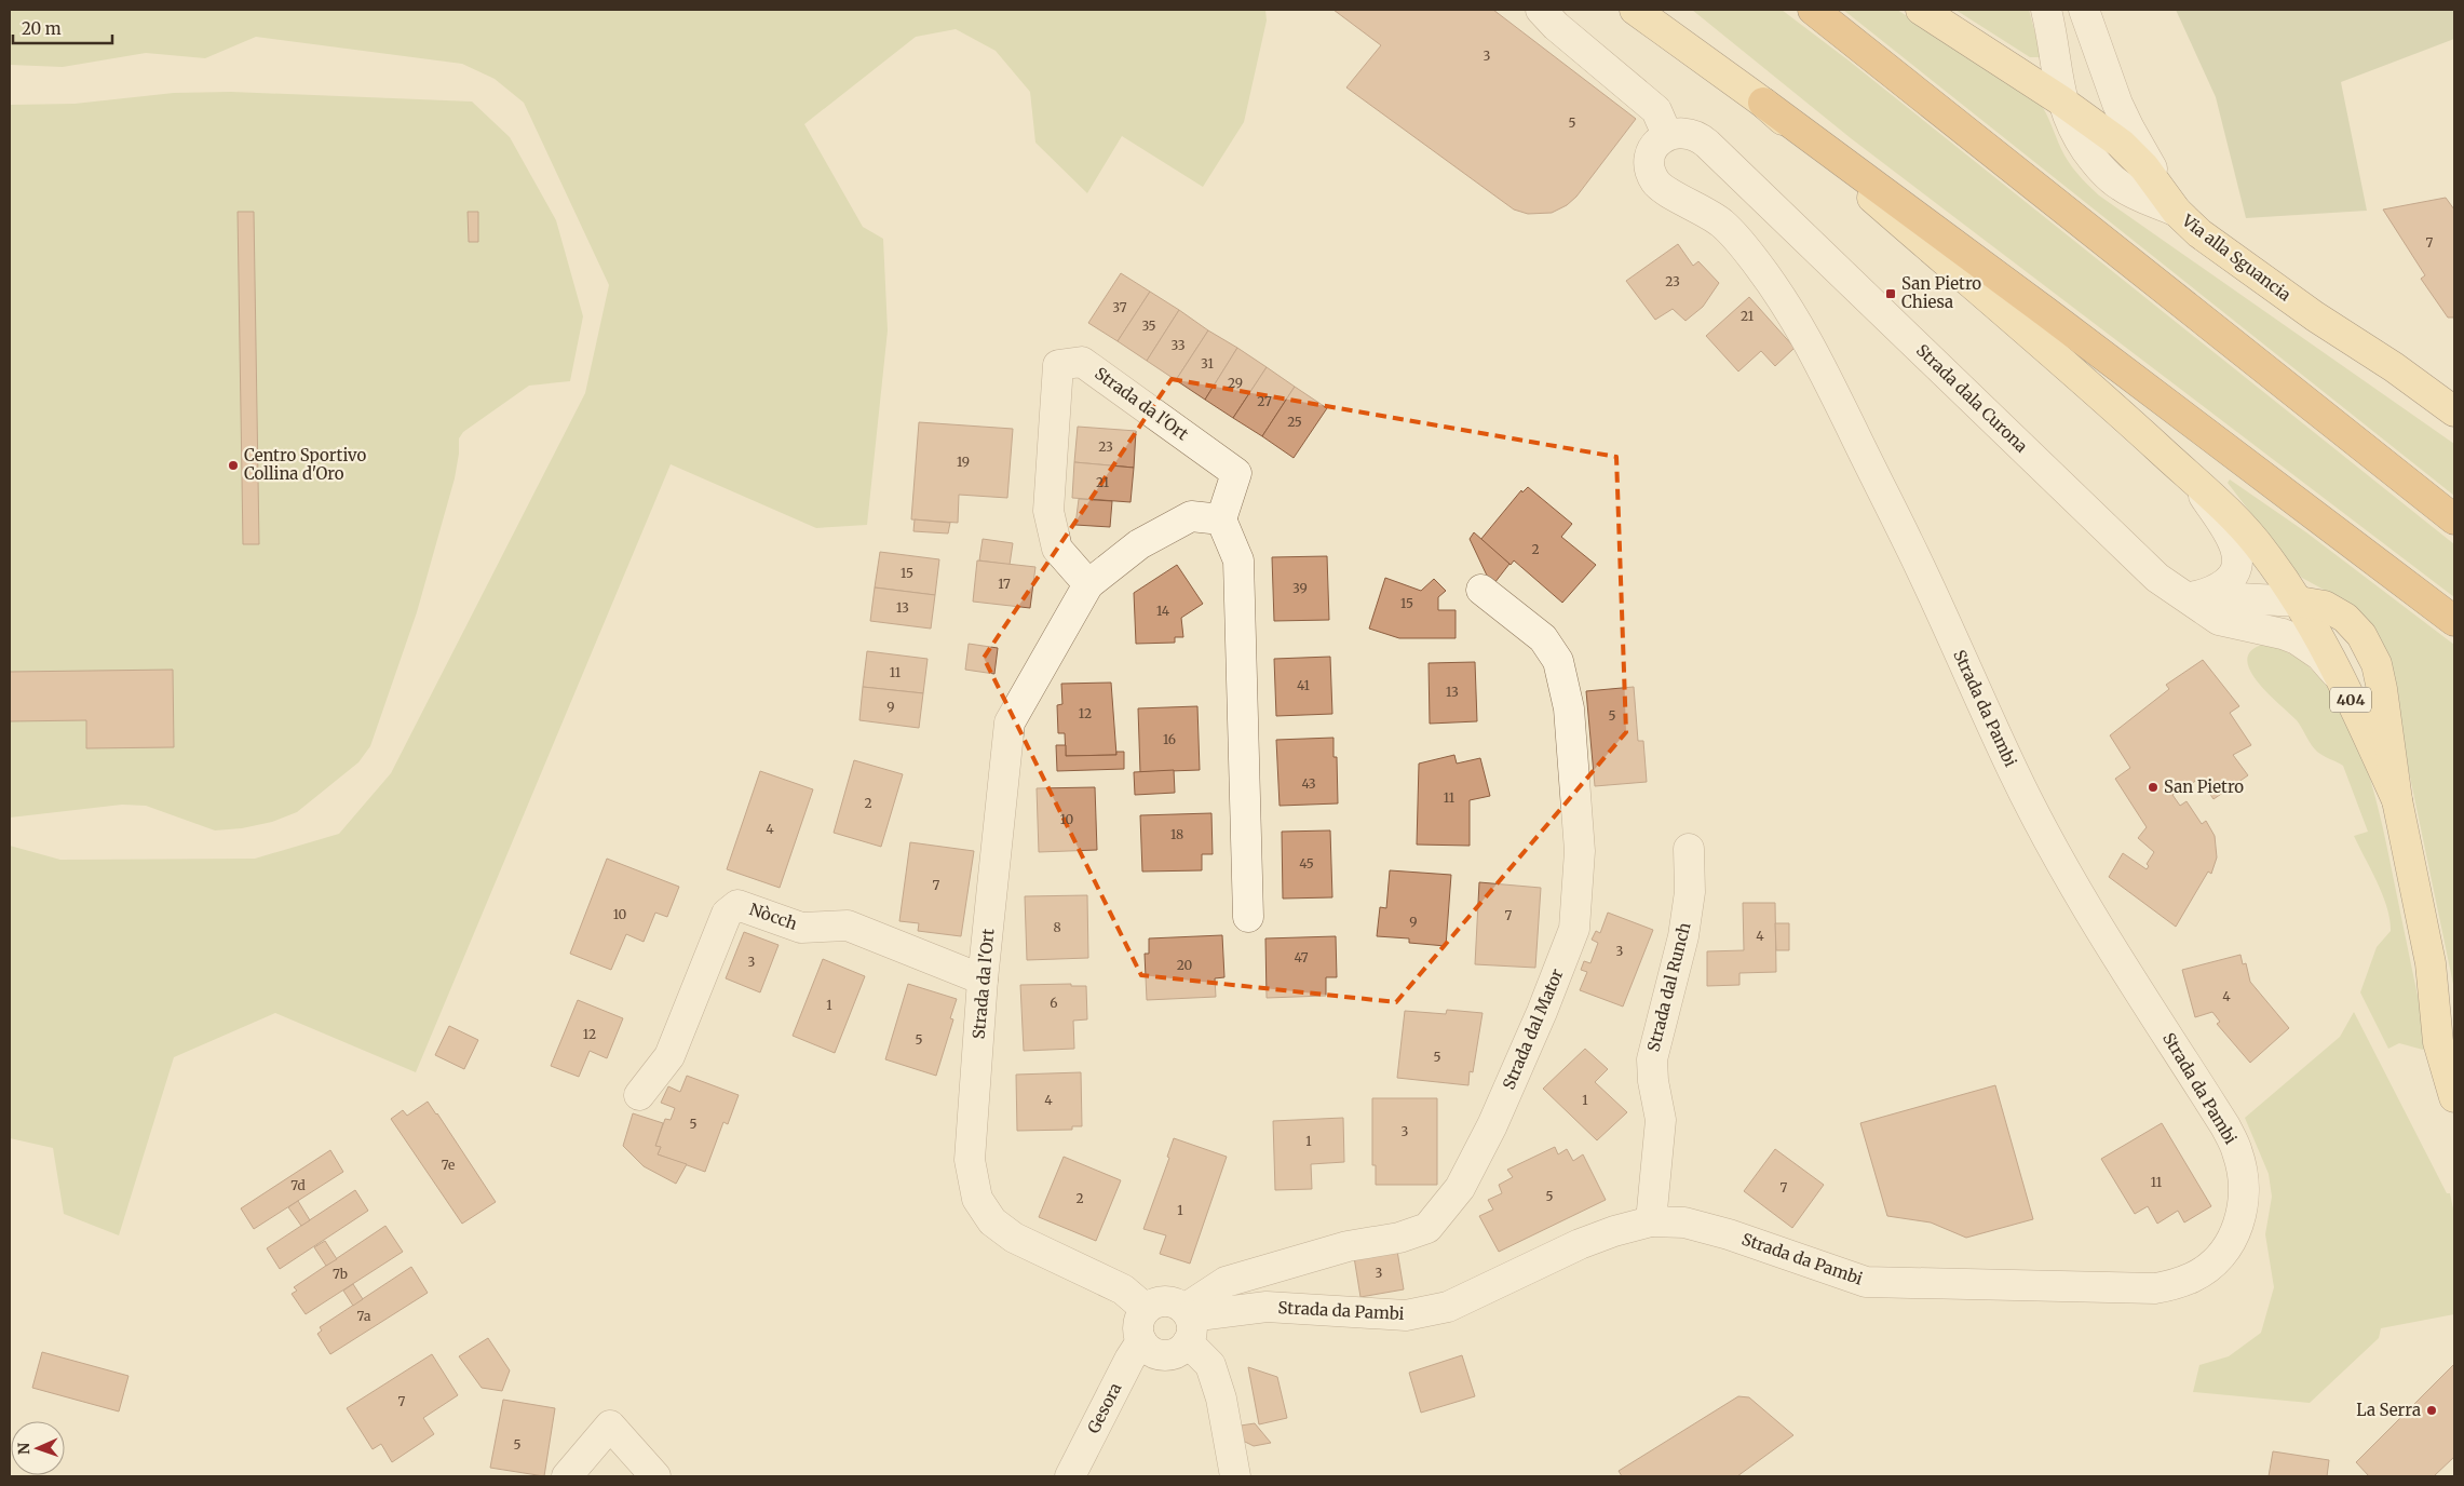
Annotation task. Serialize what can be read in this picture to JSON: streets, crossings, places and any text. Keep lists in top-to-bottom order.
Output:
{
  "streets": {
    "main road": ["Via alla Sguancia", "404"],
    "street": [
      "Strada dala Curona",
      "Strada da l'Ort",
      "Strada da Pambi",
      "Nòcch",
      "Strada dal Runch",
      "Strada dal Mator",
      "Gesora"
    ]
  },
  "crossings": [
    ["Strada dala Curona", "404"],
    ["Strada dala Curona", "Strada da Pambi"],
    ["Strada da l'Ort", "Strada da Pambi"],
    ["Strada da l'Ort", "Nòcch"],
    ["Strada da l'Ort", "Strada dal Mator"],
    ["Strada da l'Ort", "Gesora"],
    ["Strada da Pambi", "Strada dal Runch"],
    ["Strada da Pambi", "Strada dal Mator"],
    ["Strada da Pambi", "Gesora"],
    ["Strada dal Mator", "Gesora"]
  ],
  "places": {
    "transit": ["San Pietro Chiesa"],
    "other": ["Centro Sportivo Collina d'Oro", "San Pietro", "La Serra"]
  },
  "house_numbers": [
    "3",
    "5",
    "7",
    "23",
    "37",
    "21",
    "35",
    "33",
    "31",
    "29",
    "27",
    "25",
    "23",
    "19",
    "21",
    "2",
    "15",
    "17",
    "39",
    "15",
    "13",
    "14",
    "11",
    "41",
    "13",
    "9",
    "12",
    "5",
    "16",
    "43",
    "11",
    "2",
    "10",
    "4",
    "18",
    "45",
    "7",
    "10",
    "7",
    "9",
    "8",
    "4",
    "3",
    "47",
    "3",
    "20",
    "4",
    "6",
    "1",
    "12",
    "5",
    "5",
    "4",
    "1",
    "5",
    "3",
    "1",
    "7e",
    "11",
    "7d",
    "7",
    "5",
    "2",
    "1",
    "3",
    "7b",
    "7a",
    "7",
    "5"
  ],
  "scale_bar": "20 m",
  "north": "left"
}
